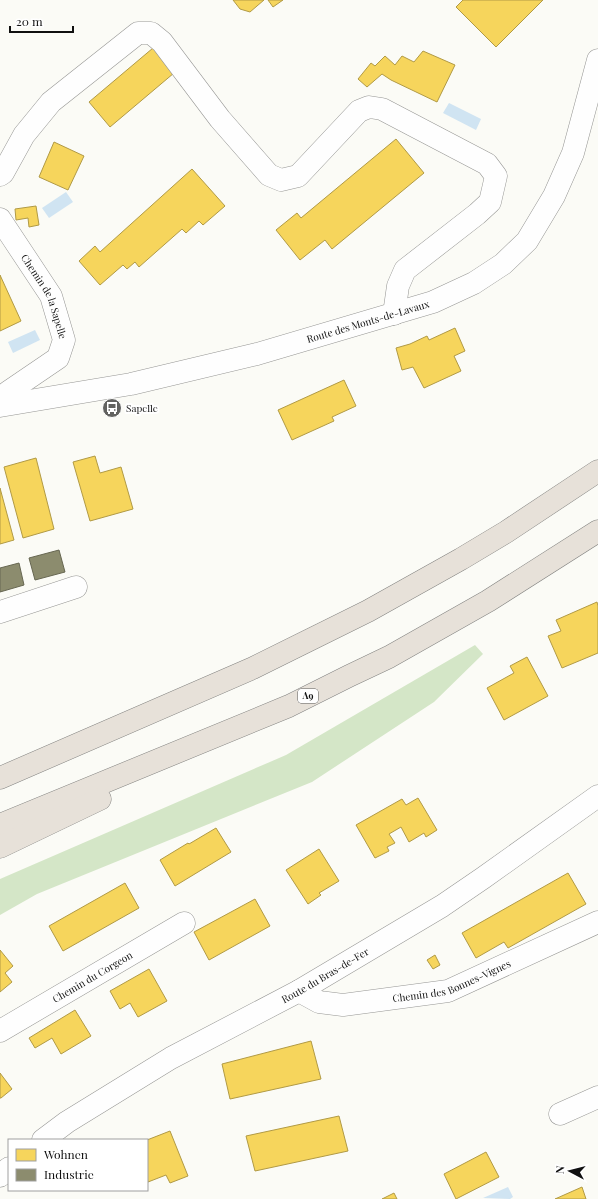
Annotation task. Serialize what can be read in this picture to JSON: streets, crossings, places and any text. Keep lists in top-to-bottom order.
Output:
{
  "streets": {
    "highway": ["A9"],
    "street": [
      "Chemin de la Sapelle",
      "Route des Monts-de-Lavaux",
      "Route du Bras-de-Fer",
      "Chemin du Corgeon",
      "Chemin des Bonnes-Vignes"
    ]
  },
  "crossings": [
    ["Route du Bras-de-Fer", "Chemin des Bonnes-Vignes"]
  ],
  "places": {
    "bus stop": ["Sapelle"]
  },
  "legend": ["Wohnen", "Industrie"],
  "scale_bar": "20 m",
  "north": "left"
}
